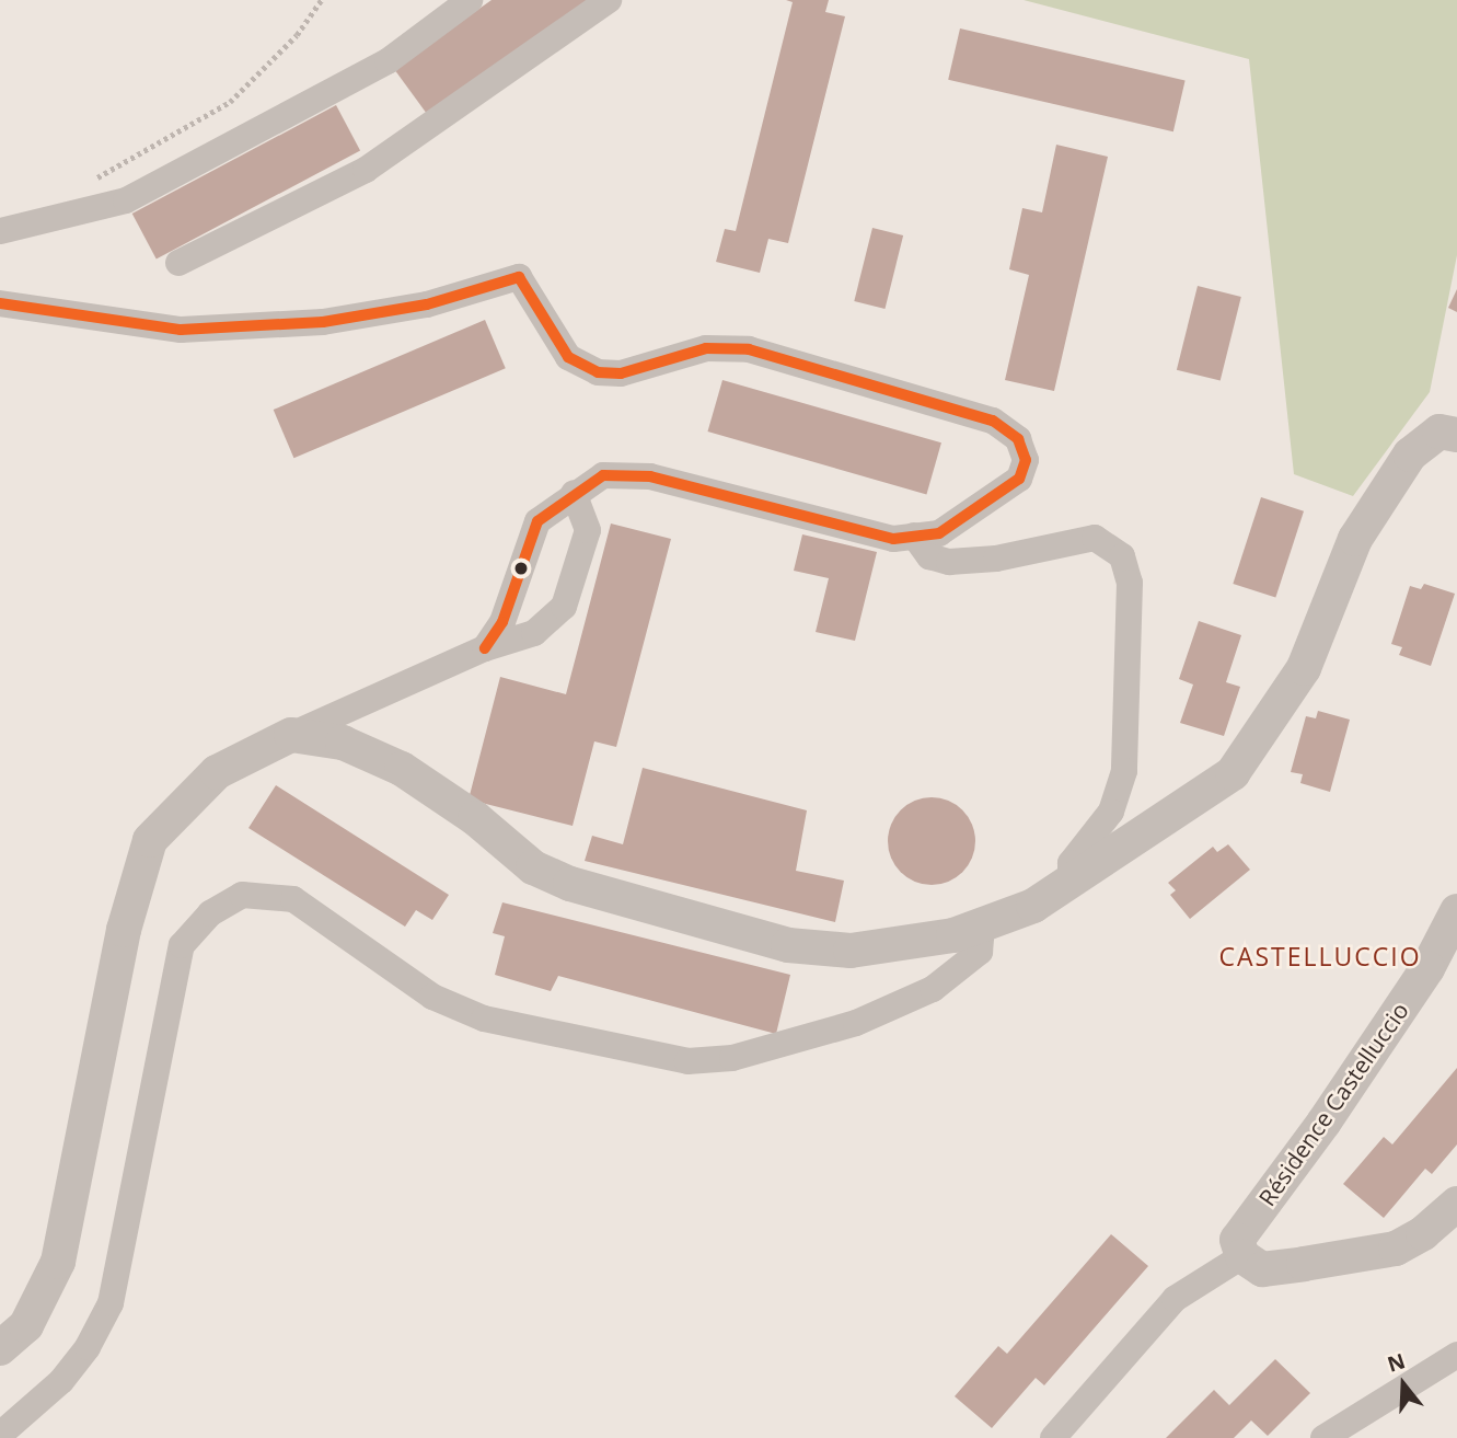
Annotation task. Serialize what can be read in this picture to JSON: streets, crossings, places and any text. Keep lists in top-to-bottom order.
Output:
{
  "streets": {
    "street": ["Résidence Castelluccio"]
  },
  "districts": ["CASTELLUCCIO"],
  "north": "top"
}
